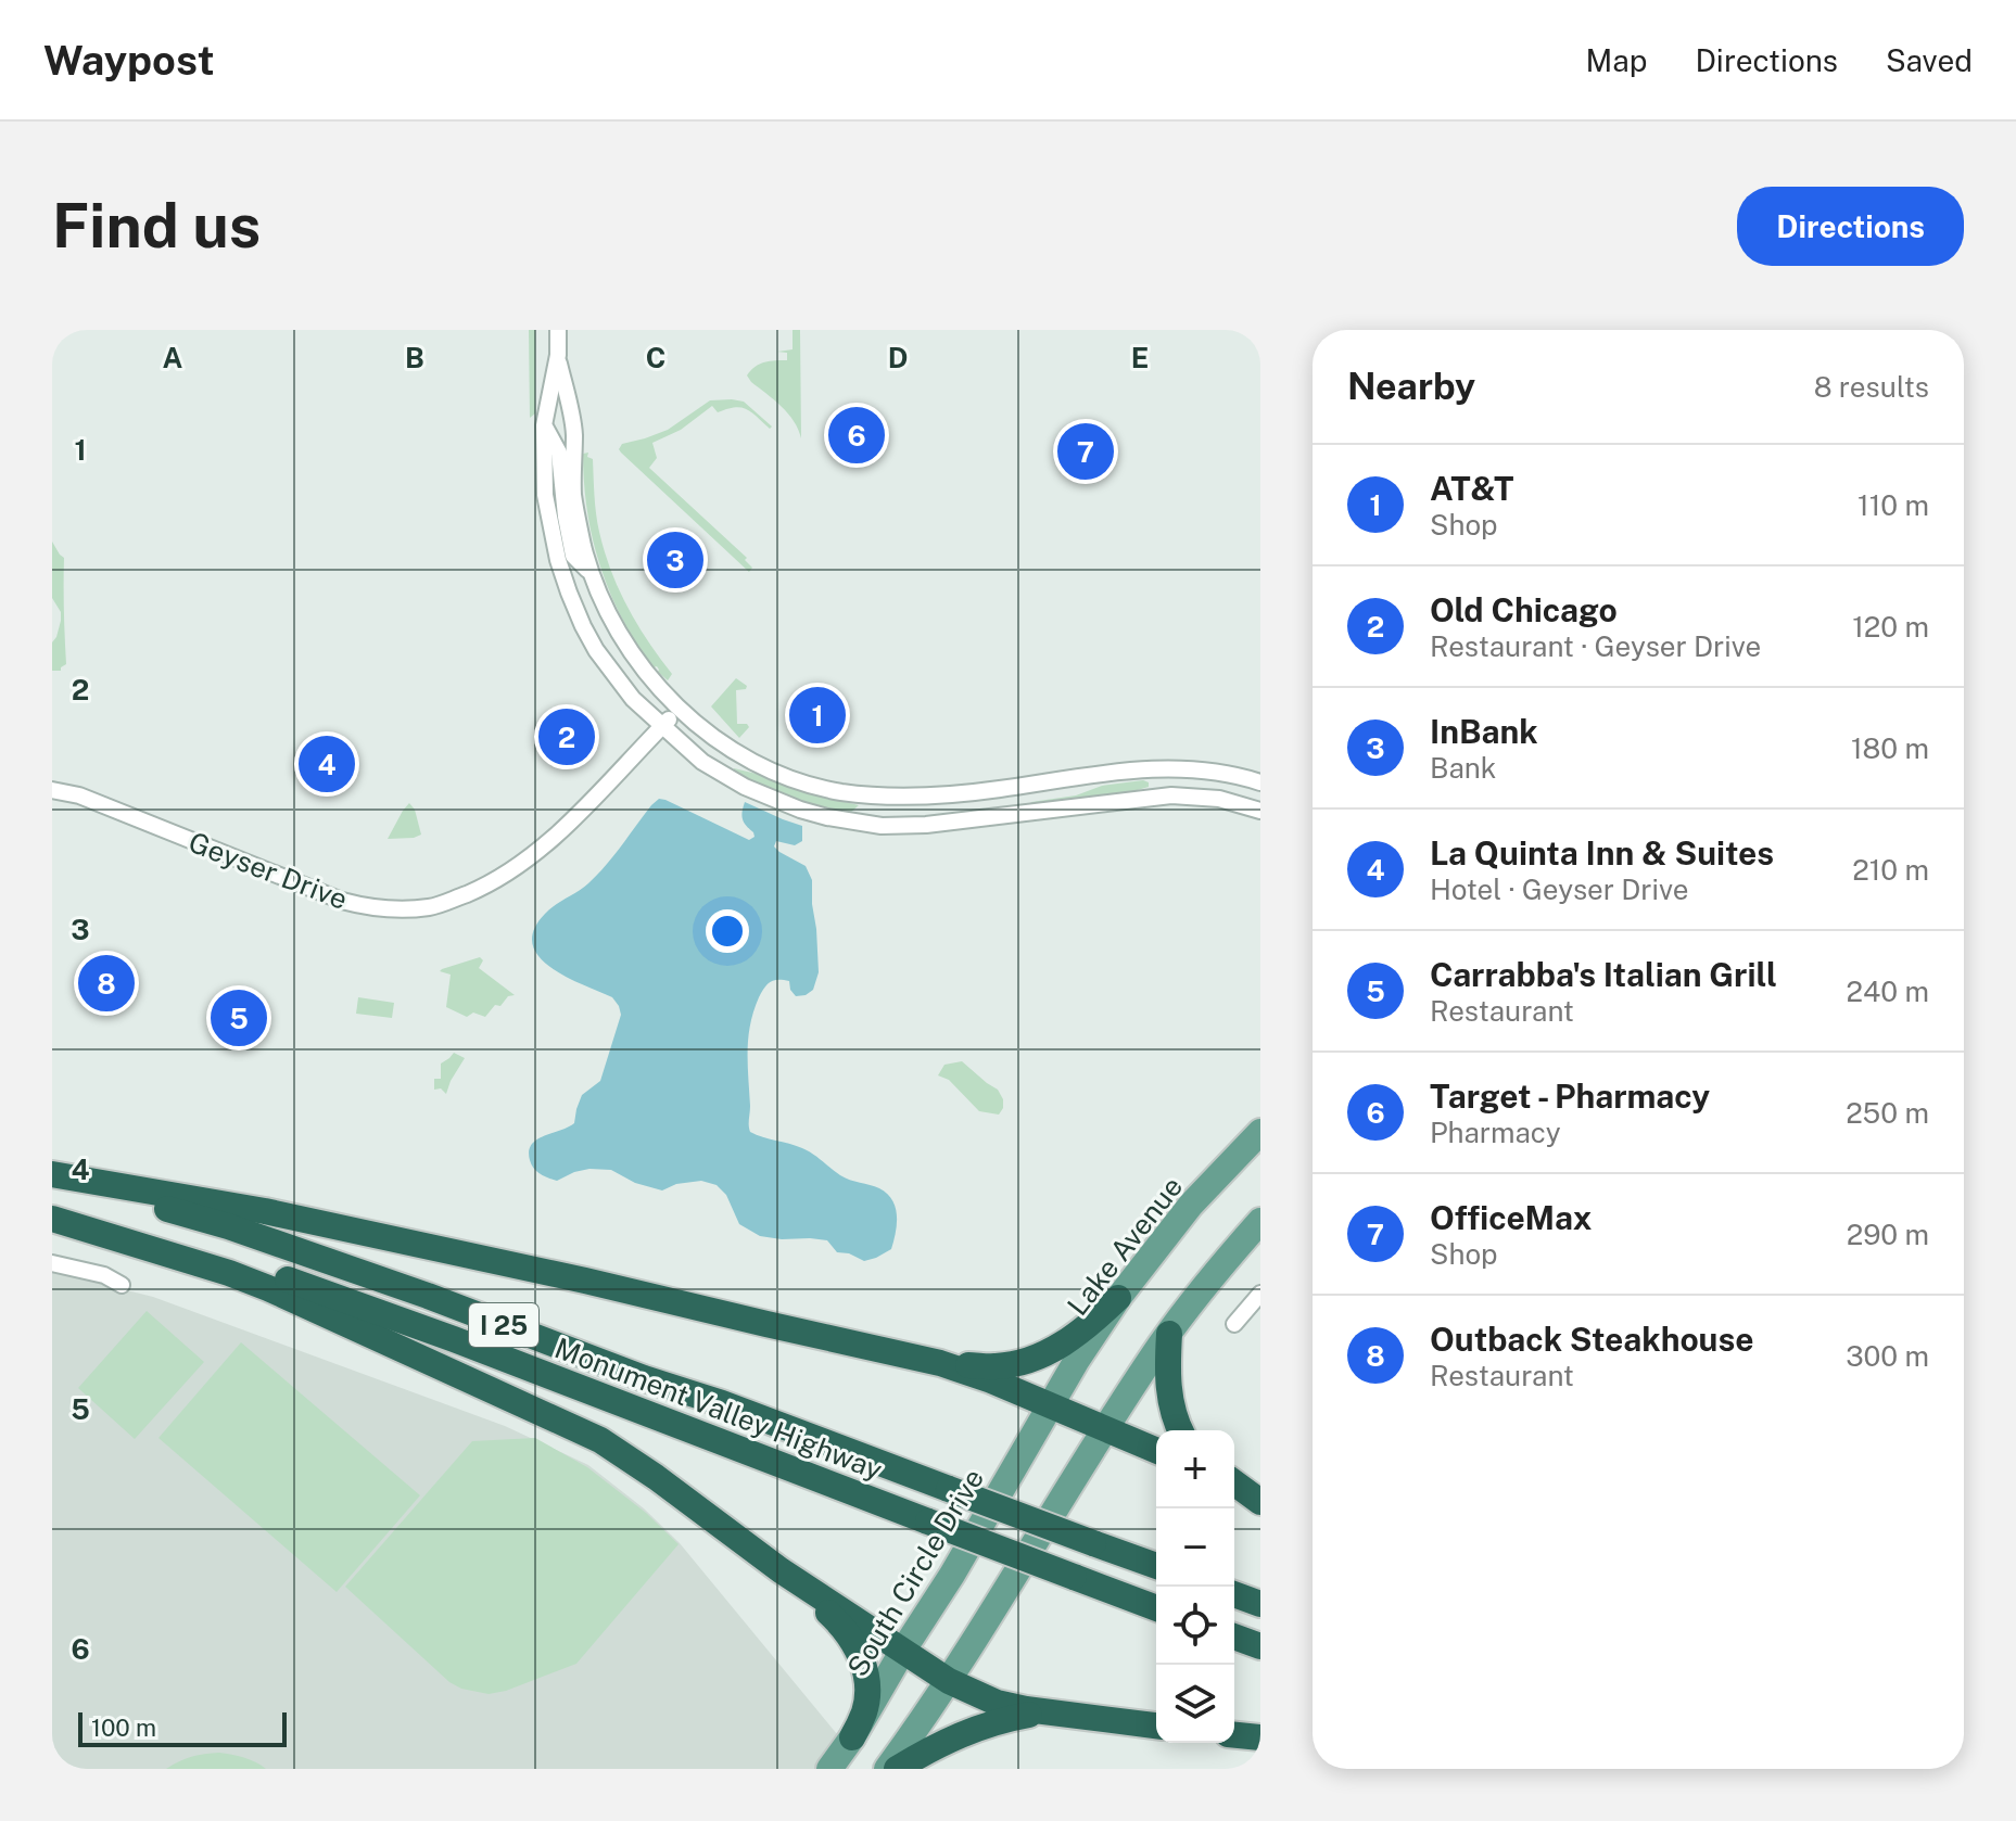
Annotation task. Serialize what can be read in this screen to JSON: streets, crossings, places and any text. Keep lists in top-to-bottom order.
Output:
{
  "streets": {
    "highway": ["I 25", "Monument Valley Highway"],
    "main road": ["Lake Avenue", "South Circle Drive"],
    "street": ["Geyser Drive"]
  },
  "crossings": [
    ["Lake Avenue", "South Circle Drive"]
  ],
  "scale_bar": "100 m",
  "page": {
    "header": "Waypost",
    "nav": ["Map", "Directions", "Saved"],
    "buttons": "Directions",
    "title": "Find us",
    "heading": ["Nearby", "8 results"],
    "pins": [
      "6",
      "7",
      "3",
      "1",
      "2",
      "4",
      "8",
      "5"
    ],
    "list": [
      {
        "mark": "1",
        "name": "AT&T",
        "note": "Shop",
        "value": "110 m"
      },
      {
        "mark": "2",
        "name": "Old Chicago",
        "note": "Restaurant · Geyser Drive",
        "value": "120 m"
      },
      {
        "mark": "3",
        "name": "InBank",
        "note": "Bank",
        "value": "180 m"
      },
      {
        "mark": "4",
        "name": "La Quinta Inn & Suites",
        "note": "Hotel · Geyser Drive",
        "value": "210 m"
      },
      {
        "mark": "5",
        "name": "Carrabba's Italian Grill",
        "note": "Restaurant",
        "value": "240 m"
      },
      {
        "mark": "6",
        "name": "Target - Pharmacy",
        "note": "Pharmacy",
        "value": "250 m"
      },
      {
        "mark": "7",
        "name": "OfficeMax",
        "note": "Shop",
        "value": "290 m"
      },
      {
        "mark": "8",
        "name": "Outback Steakhouse",
        "note": "Restaurant",
        "value": "300 m"
      }
    ],
    "map_buttons": ["+", "−"],
    "scale": "100 m"
  },
  "grid": {
    "columns": [
      "A",
      "B",
      "C",
      "D",
      "E"
    ],
    "rows": [
      "1",
      "2",
      "3",
      "4",
      "5",
      "6"
    ]
  }
}
